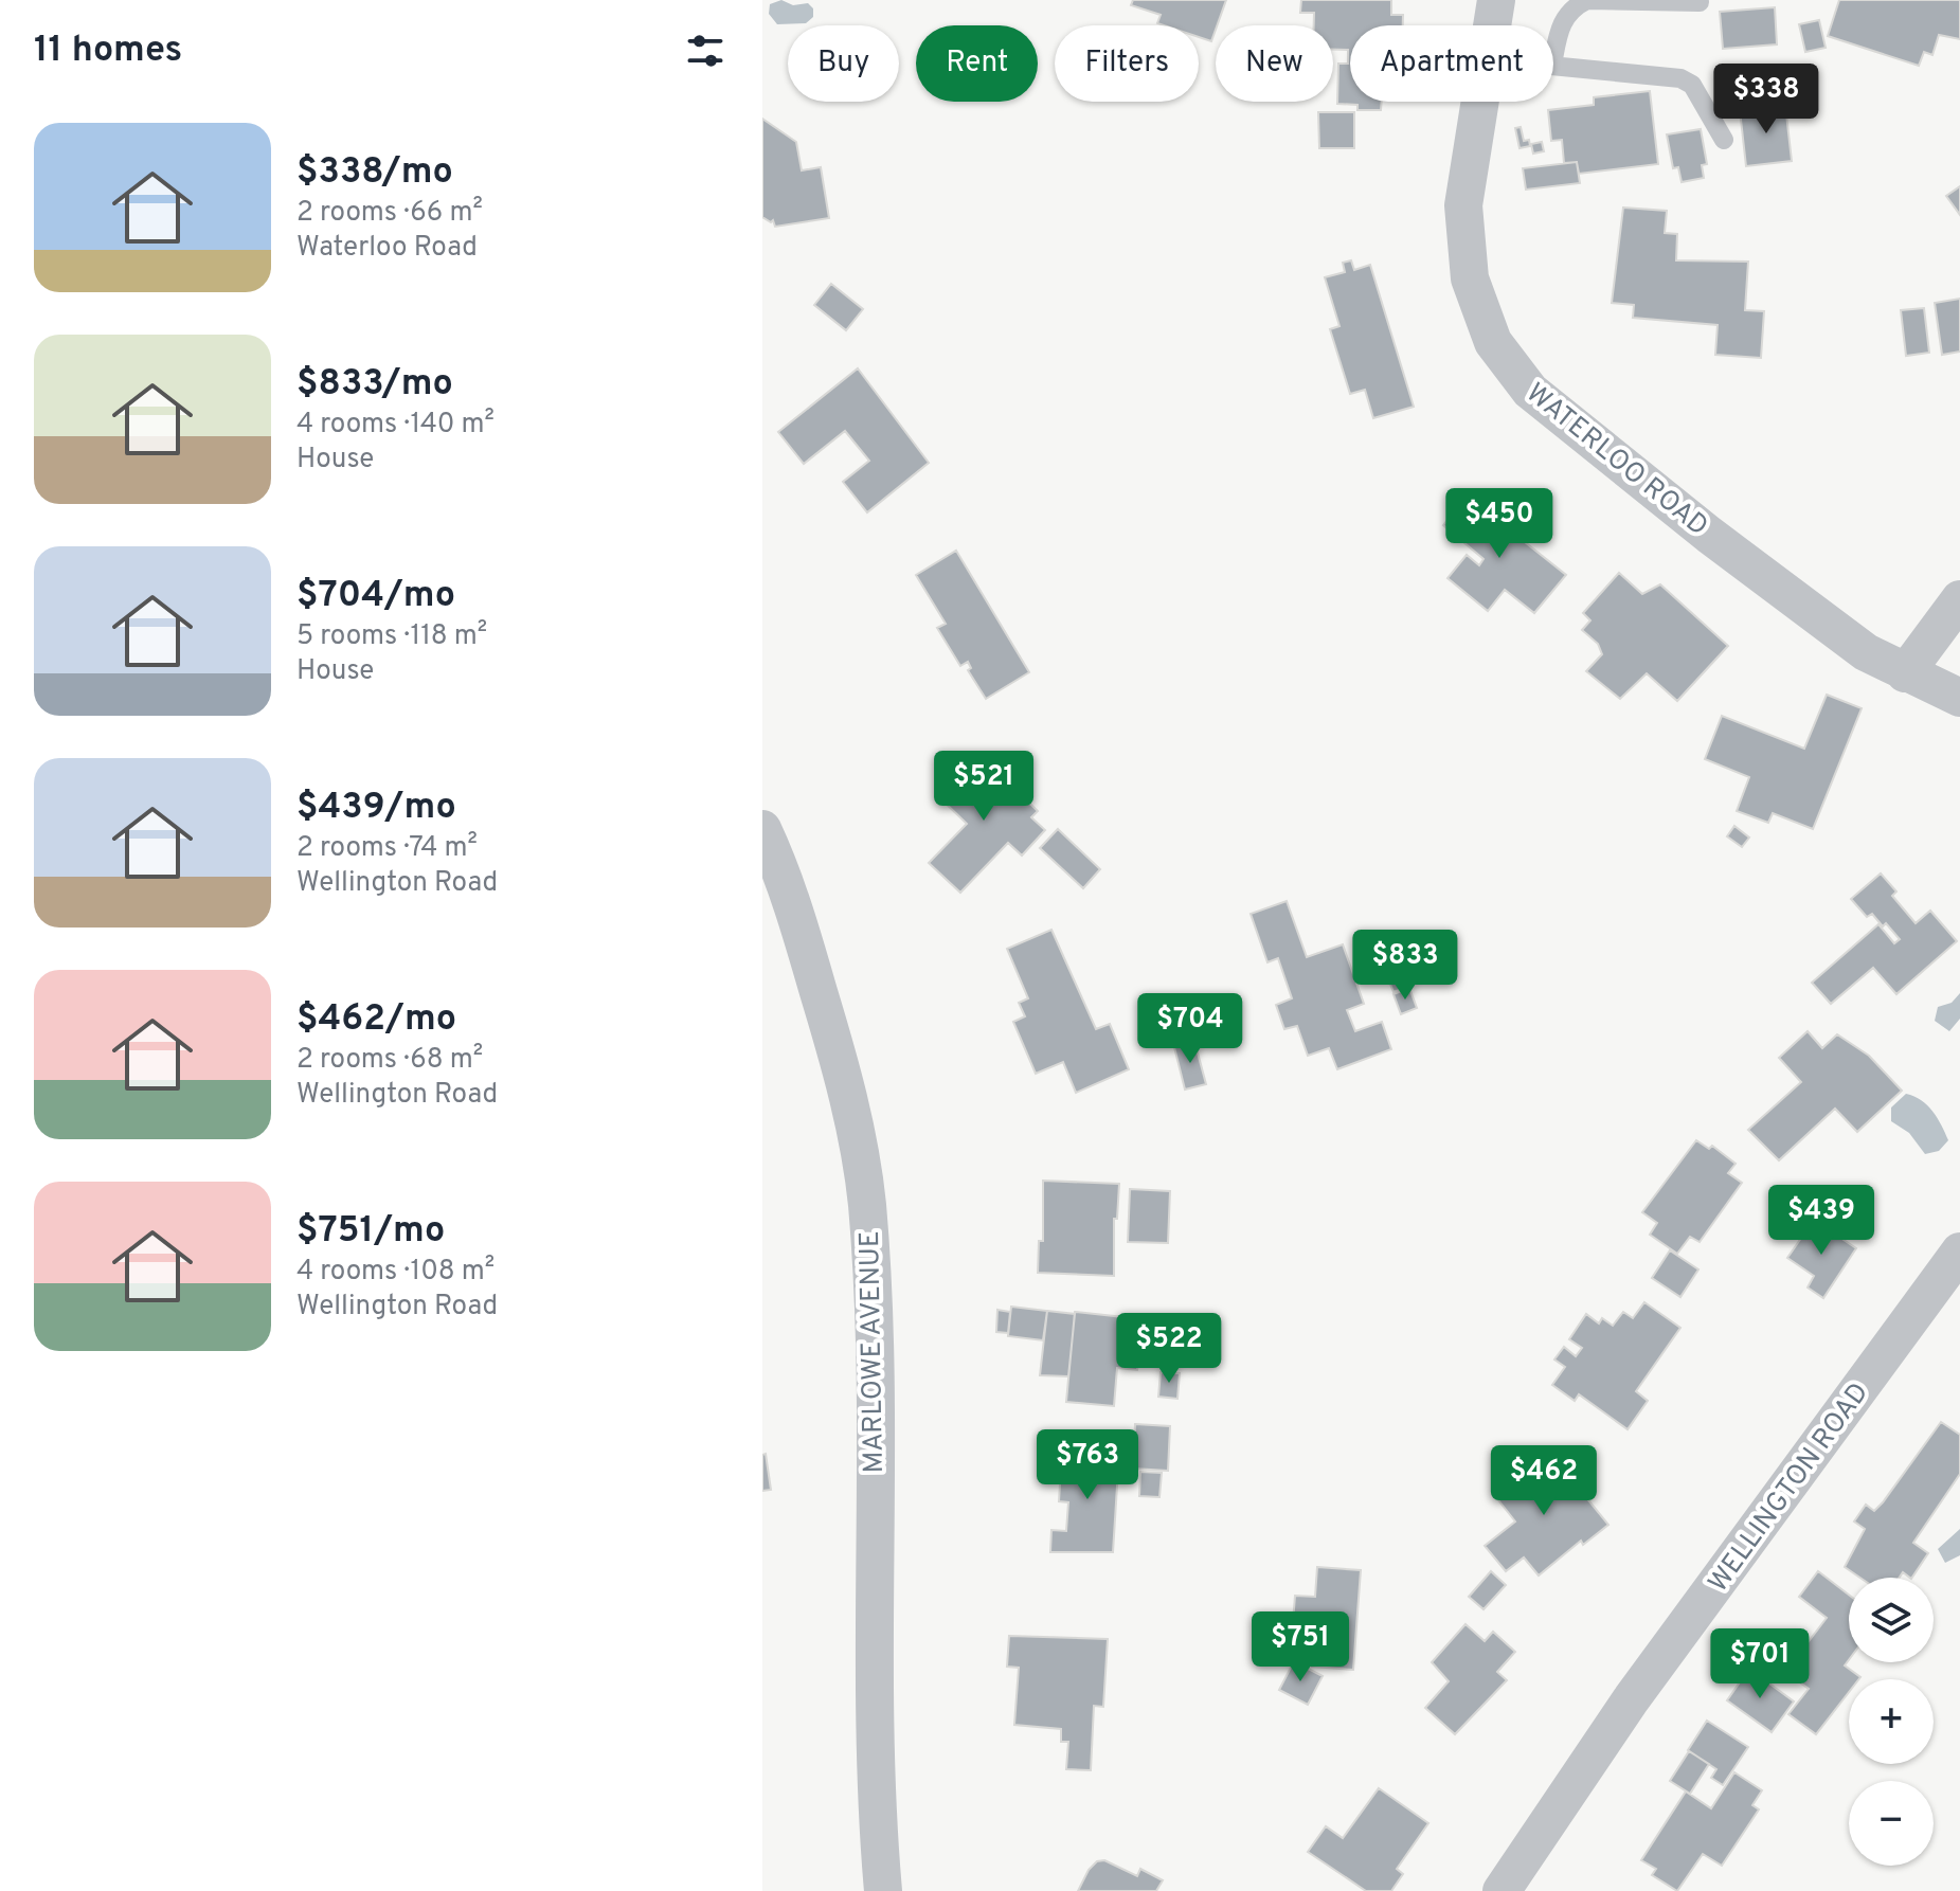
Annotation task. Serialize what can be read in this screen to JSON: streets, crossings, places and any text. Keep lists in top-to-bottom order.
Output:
{
  "streets": {
    "street": ["WATERLOO ROAD", "MARLOWE AVENUE", "WELLINGTON ROAD"]
  },
  "page": {
    "heading": "11 homes",
    "chip": [
      "Buy",
      "Rent",
      "Filters",
      "New",
      "Apartment"
    ],
    "price": [
      "$338",
      "$450",
      "$521",
      "$833",
      "$704",
      "$439",
      "$522",
      "$763",
      "$462",
      "$751",
      "$701"
    ],
    "list": [
      {
        "name": "$338/mo",
        "note": "2 rooms · 66 m² · Waterloo Road"
      },
      {
        "name": "$833/mo",
        "note": "4 rooms · 140 m² · House"
      },
      {
        "name": "$704/mo",
        "note": "5 rooms · 118 m² · House"
      },
      {
        "name": "$439/mo",
        "note": "2 rooms · 74 m² · Wellington Road"
      },
      {
        "name": "$462/mo",
        "note": "2 rooms · 68 m² · Wellington Road"
      },
      {
        "name": "$751/mo",
        "note": "4 rooms · 108 m² · Wellington Road"
      }
    ],
    "map_buttons": ["+", "−"]
  }
}
